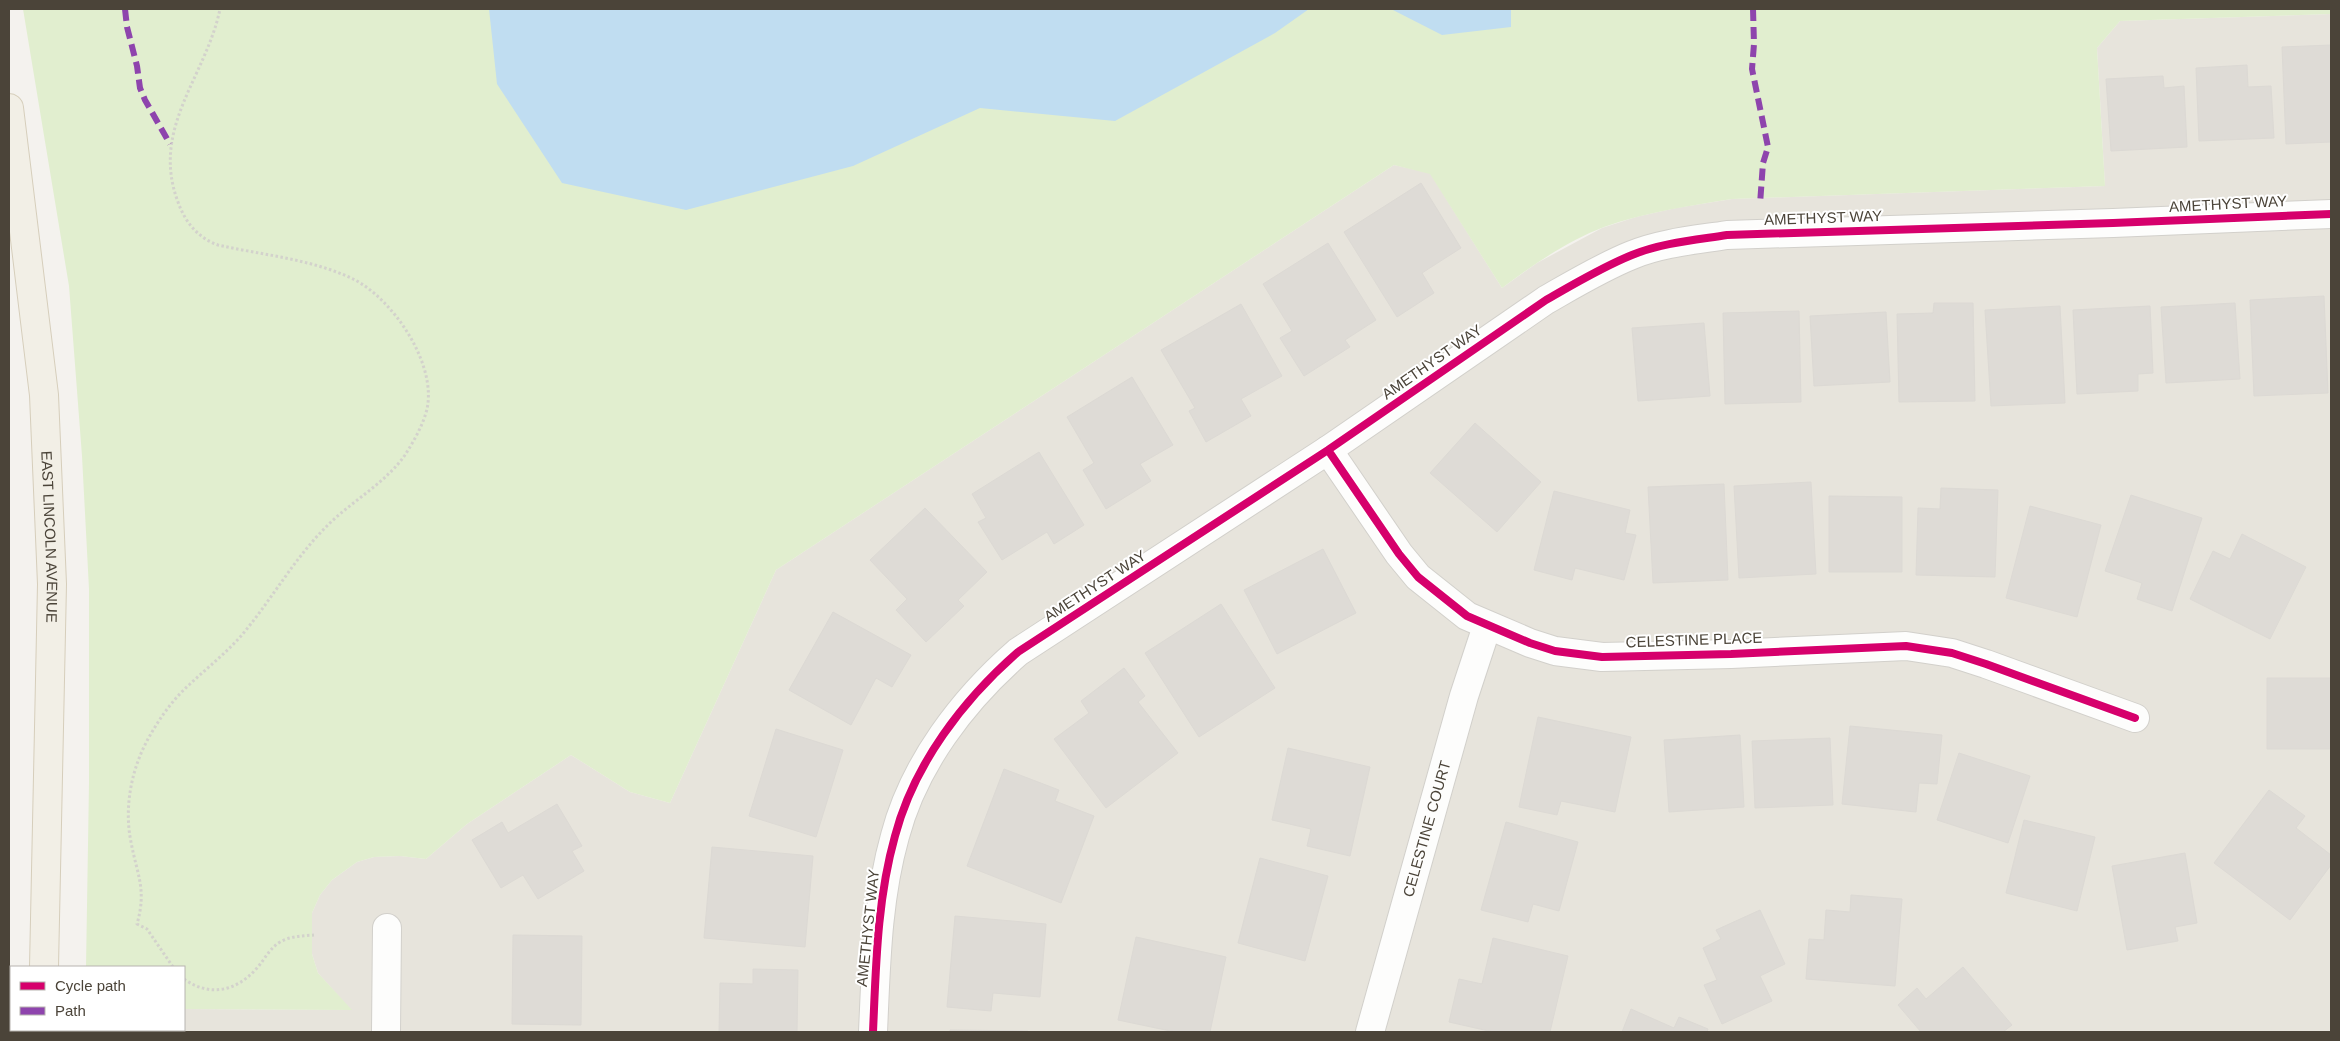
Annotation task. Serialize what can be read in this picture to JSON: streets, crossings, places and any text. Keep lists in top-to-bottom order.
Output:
{
  "streets": {
    "main road": ["EAST LINCOLN AVENUE"],
    "street": ["AMETHYST WAY", "CELESTINE PLACE", "CELESTINE COURT"]
  },
  "crossings": [
    ["AMETHYST WAY", "CELESTINE PLACE"],
    ["CELESTINE PLACE", "CELESTINE COURT"]
  ],
  "legend": ["Cycle path", "Path"]
}
